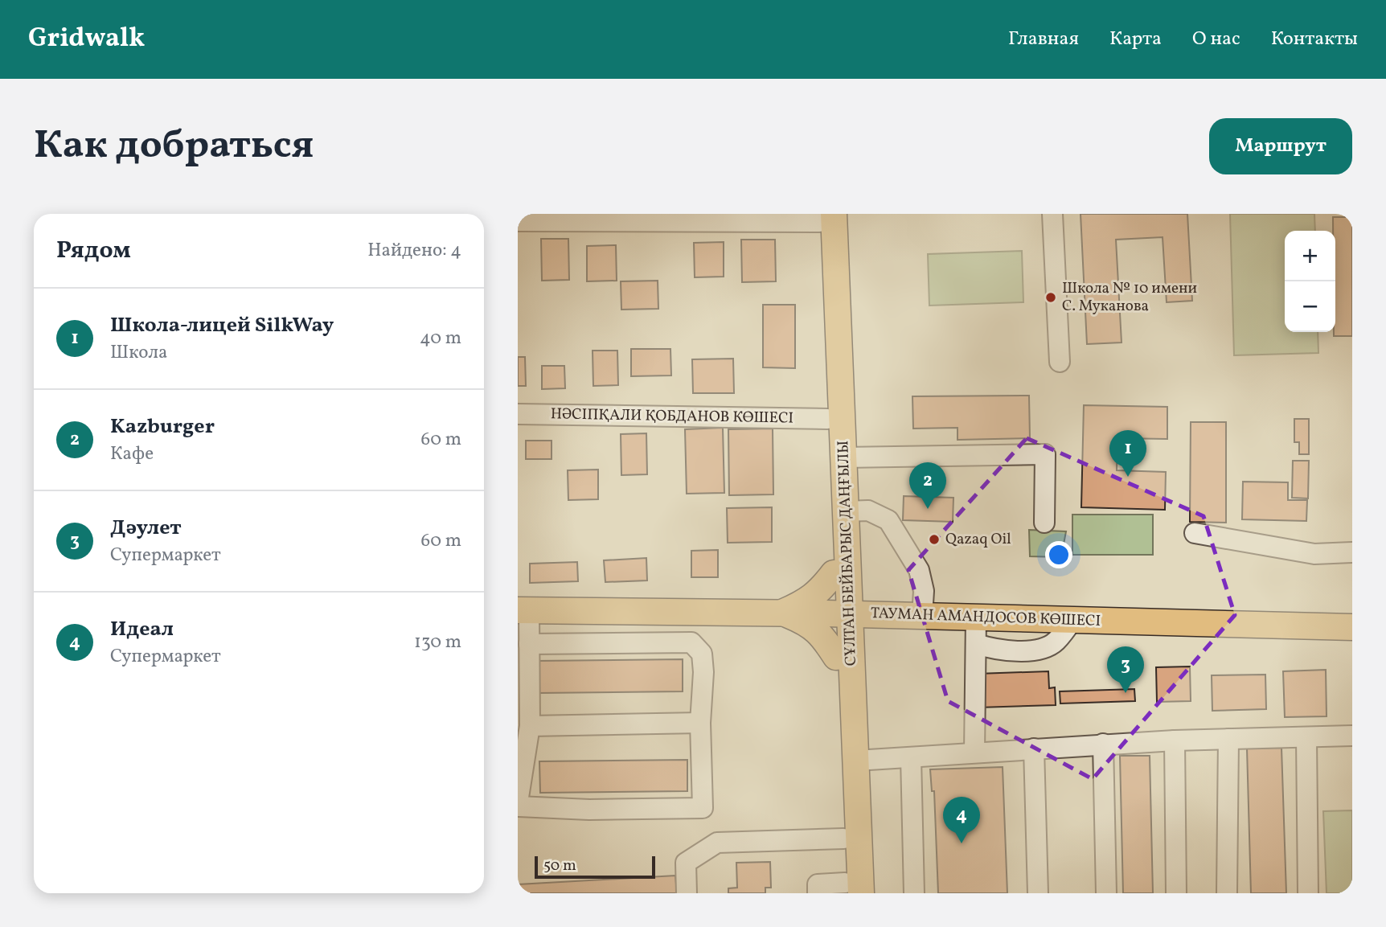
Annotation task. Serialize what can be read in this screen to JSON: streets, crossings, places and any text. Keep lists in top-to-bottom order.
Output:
{
  "streets": {
    "main road": ["СҰЛТАН БЕЙБАРЫС ДАҢҒЫЛЫ", "ТАУМАН АМАНДОСОВ КӨШЕСІ"],
    "street": ["НӘСІПҚАЛИ ҚОБДАНОВ КӨШЕСІ"]
  },
  "crossings": [
    ["НӘСІПҚАЛИ ҚОБДАНОВ КӨШЕСІ", "СҰЛТАН БЕЙБАРЫС ДАҢҒЫЛЫ"],
    ["СҰЛТАН БЕЙБАРЫС ДАҢҒЫЛЫ", "ТАУМАН АМАНДОСОВ КӨШЕСІ"]
  ],
  "places": ["Школа № 10 имени С. Муканова", "Qazaq Oil"],
  "scale_bar": "50 m",
  "page": {
    "header": "Gridwalk",
    "nav": [
      "Главная",
      "Карта",
      "О нас",
      "Контакты"
    ],
    "buttons": "Маршрут",
    "title": "Как добраться",
    "heading": ["Рядом", "Найдено: 4"],
    "map_buttons": ["+", "−"],
    "list": [
      {
        "mark": "1",
        "name": "Школа-лицей SilkWay",
        "note": "Школа",
        "value": "40 m"
      },
      {
        "mark": "2",
        "name": "Kazburger",
        "note": "Кафе",
        "value": "60 m"
      },
      {
        "mark": "3",
        "name": "Дәулет",
        "note": "Супермаркет",
        "value": "60 m"
      },
      {
        "mark": "4",
        "name": "Идеал",
        "note": "Супермаркет",
        "value": "130 m"
      }
    ],
    "pins": [
      "1",
      "2",
      "3",
      "4"
    ],
    "scale": "50 m"
  }
}
